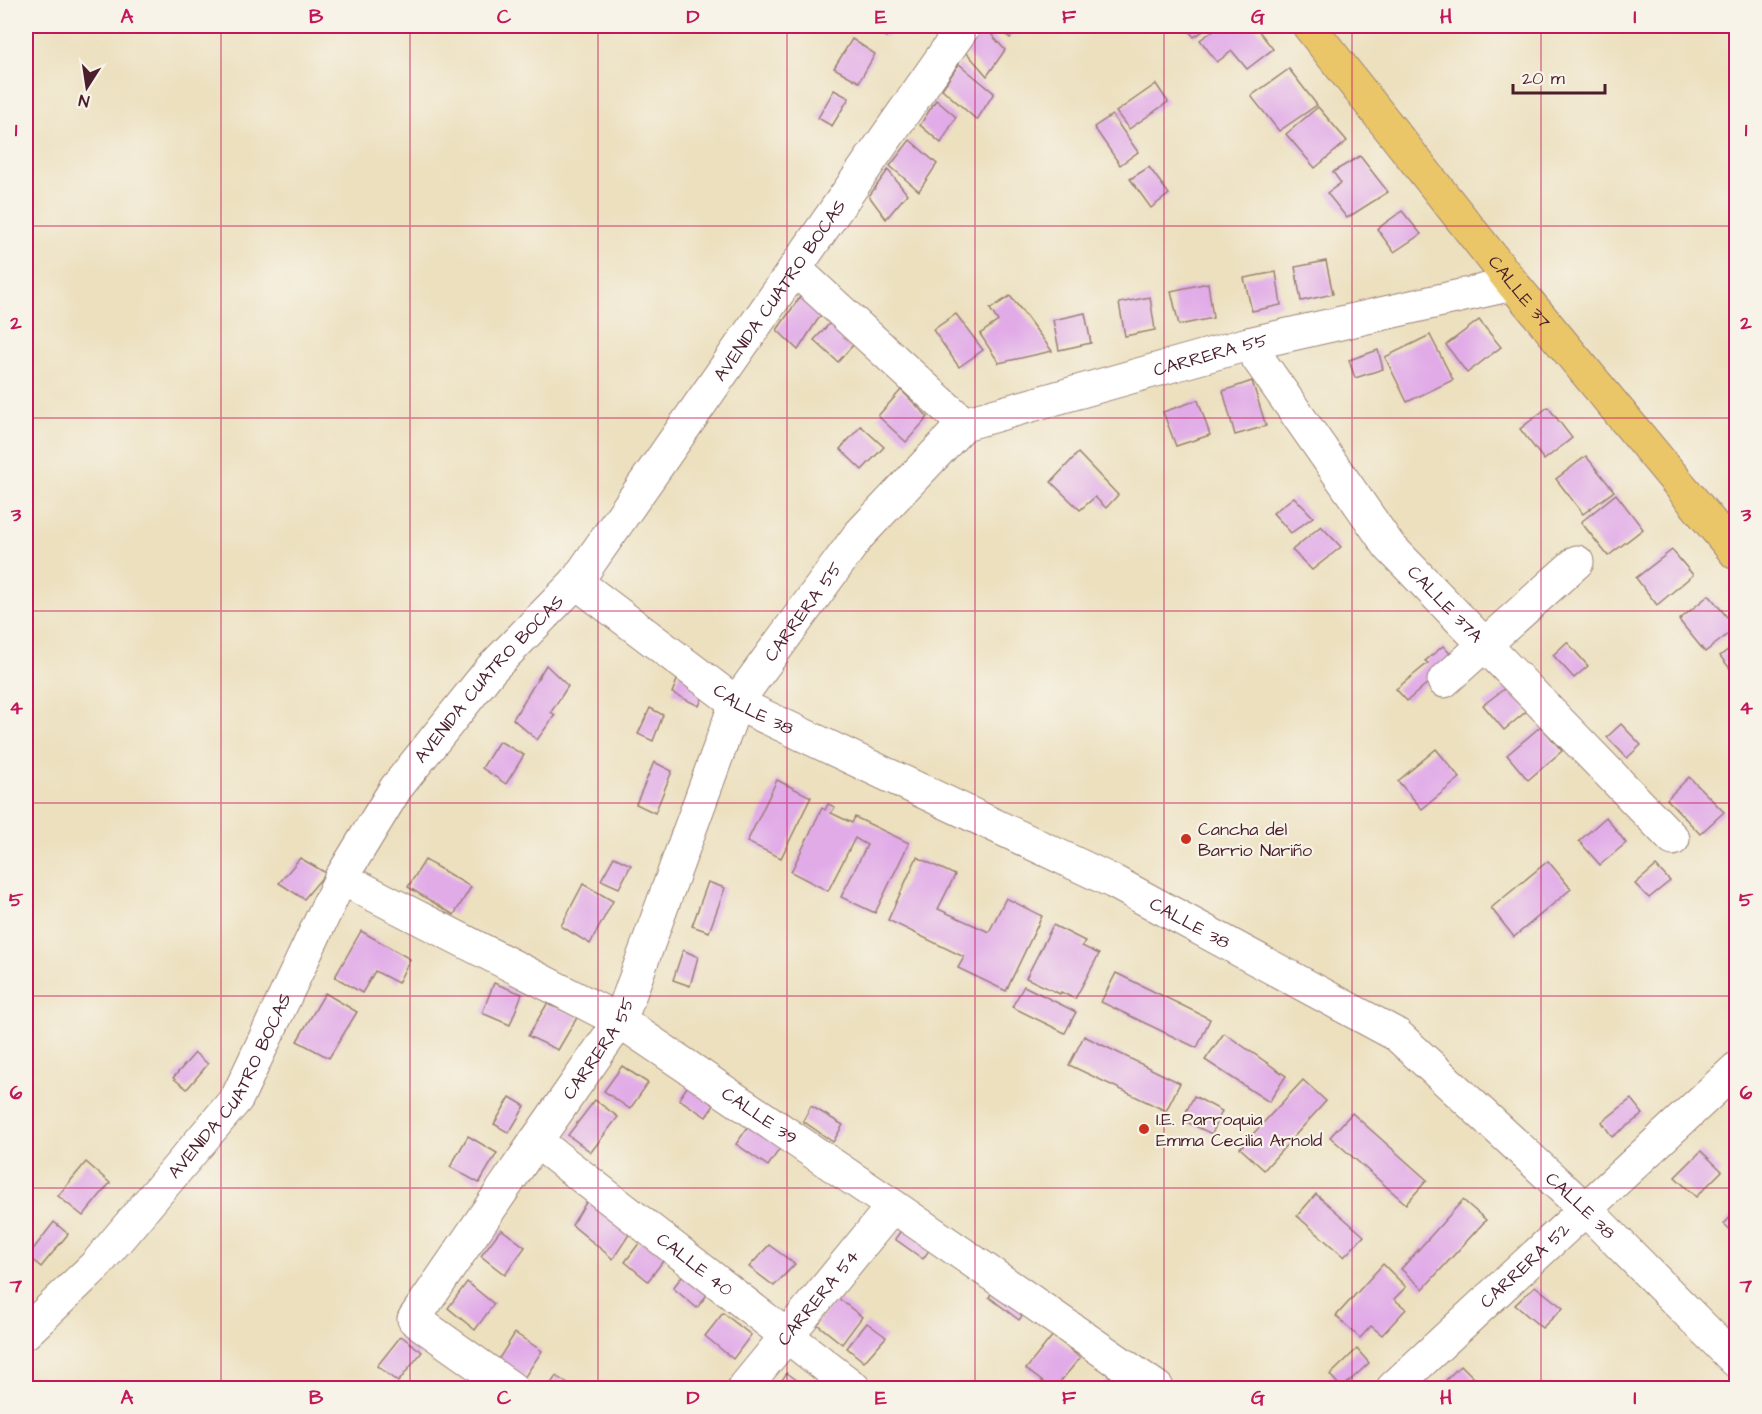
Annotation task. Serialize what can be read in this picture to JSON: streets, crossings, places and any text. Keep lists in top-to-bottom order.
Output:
{
  "streets": {
    "main road": ["CALLE 37"],
    "street": [
      "AVENIDA CUATRO BOCAS",
      "CARRERA 55",
      "CALLE 37A",
      "CALLE 38",
      "CALLE 39",
      "CALLE 40",
      "CARRERA 52",
      "CARRERA 54"
    ]
  },
  "crossings": [
    ["AVENIDA CUATRO BOCAS", "CALLE 38"],
    ["AVENIDA CUATRO BOCAS", "CALLE 39"],
    ["CALLE 37", "CARRERA 55"],
    ["CARRERA 55", "CALLE 37A"],
    ["CARRERA 55", "CALLE 38"],
    ["CARRERA 55", "CALLE 39"],
    ["CARRERA 55", "CALLE 40"],
    ["CALLE 38", "CARRERA 52"],
    ["CALLE 39", "CARRERA 54"],
    ["CALLE 40", "CARRERA 54"]
  ],
  "places": ["Cancha del Barrio Nariño", "I.E. Parroquia Emma Cecilia Arnold"],
  "scale_bar": "20 m",
  "north": "bottom",
  "grid": {
    "columns": [
      "A",
      "B",
      "C",
      "D",
      "E",
      "F",
      "G",
      "H",
      "I"
    ],
    "rows": [
      "1",
      "2",
      "3",
      "4",
      "5",
      "6",
      "7"
    ]
  }
}
